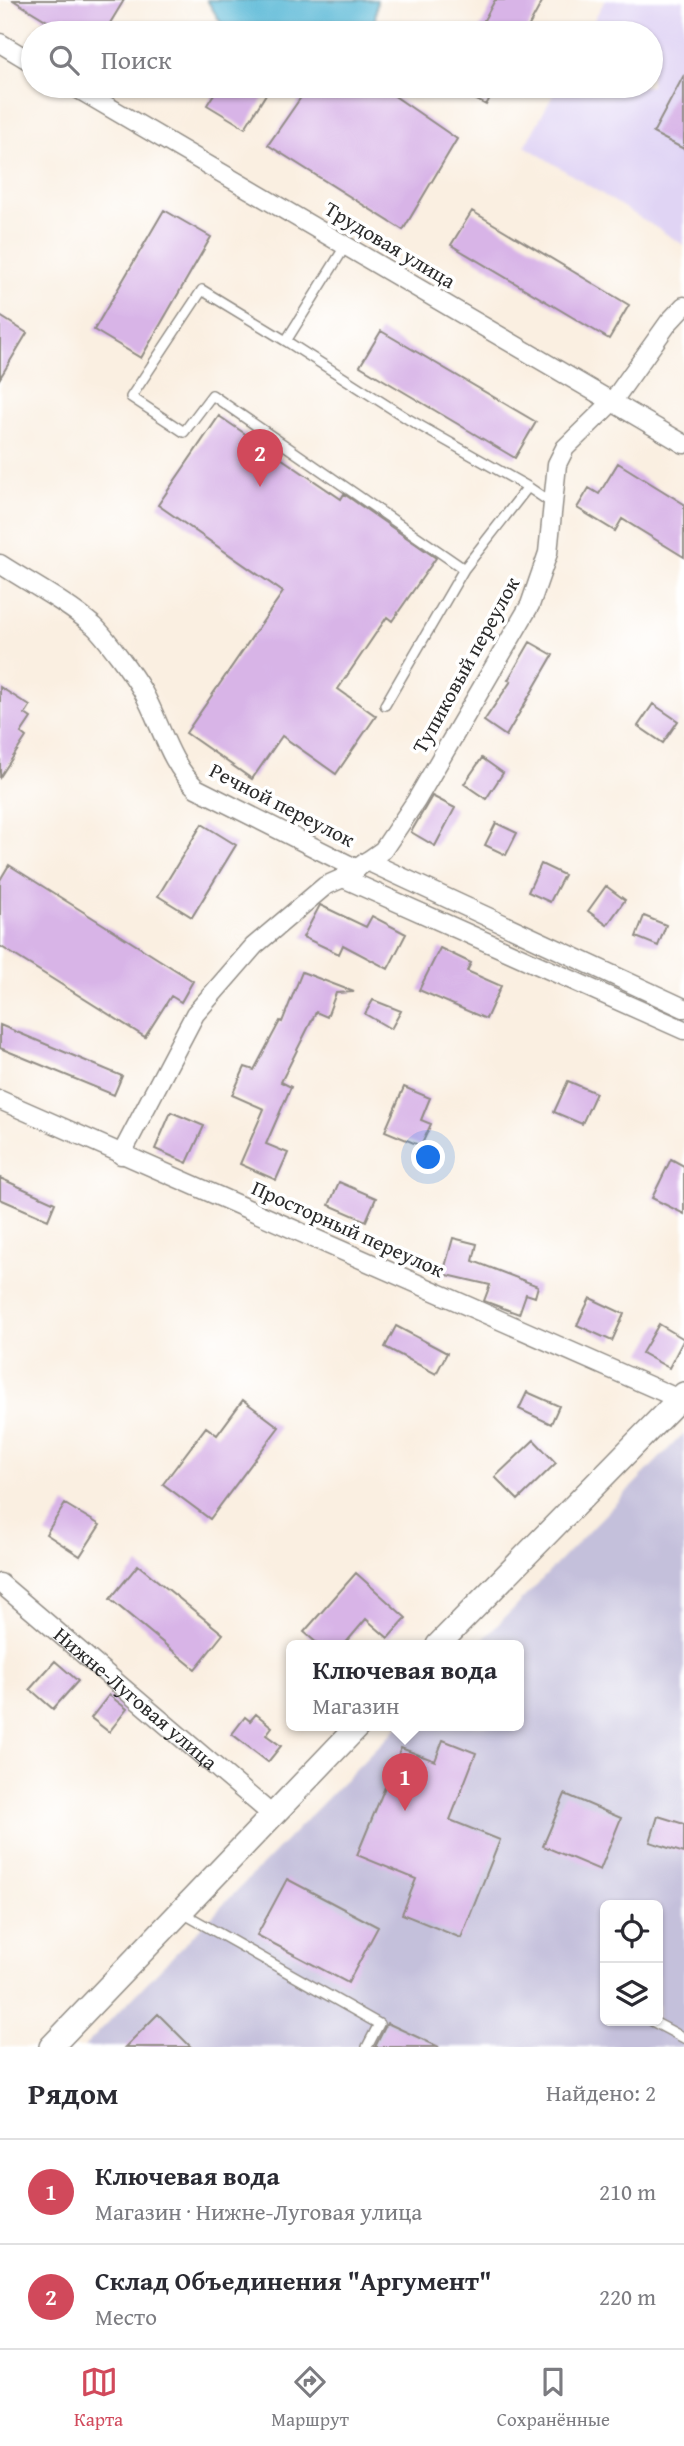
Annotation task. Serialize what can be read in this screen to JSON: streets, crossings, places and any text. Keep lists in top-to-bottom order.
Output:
{
  "streets": {
    "street": [
      "Трудовая улица",
      "Тупиковый переулок",
      "Речной переулок",
      "Просторный переулок",
      "Нижне-Луговая улица"
    ]
  },
  "crossings": [
    ["Трудовая улица", "Тупиковый переулок"],
    ["Тупиковый переулок", "Речной переулок"],
    ["Тупиковый переулок", "Просторный переулок"]
  ],
  "page": {
    "search": "Поиск",
    "pins": ["2", "1"],
    "popup": ["Ключевая вода", "Магазин"],
    "heading": ["Рядом", "Найдено: 2"],
    "list": [
      {
        "mark": "1",
        "name": "Ключевая вода",
        "note": "Магазин · Нижне-Луговая улица",
        "value": "210 m"
      },
      {
        "mark": "2",
        "name": "Склад Объединения \"Аргумент\"",
        "note": "Место",
        "value": "220 m"
      }
    ],
    "nav": ["Карта", "Маршрут", "Сохранённые"]
  }
}
